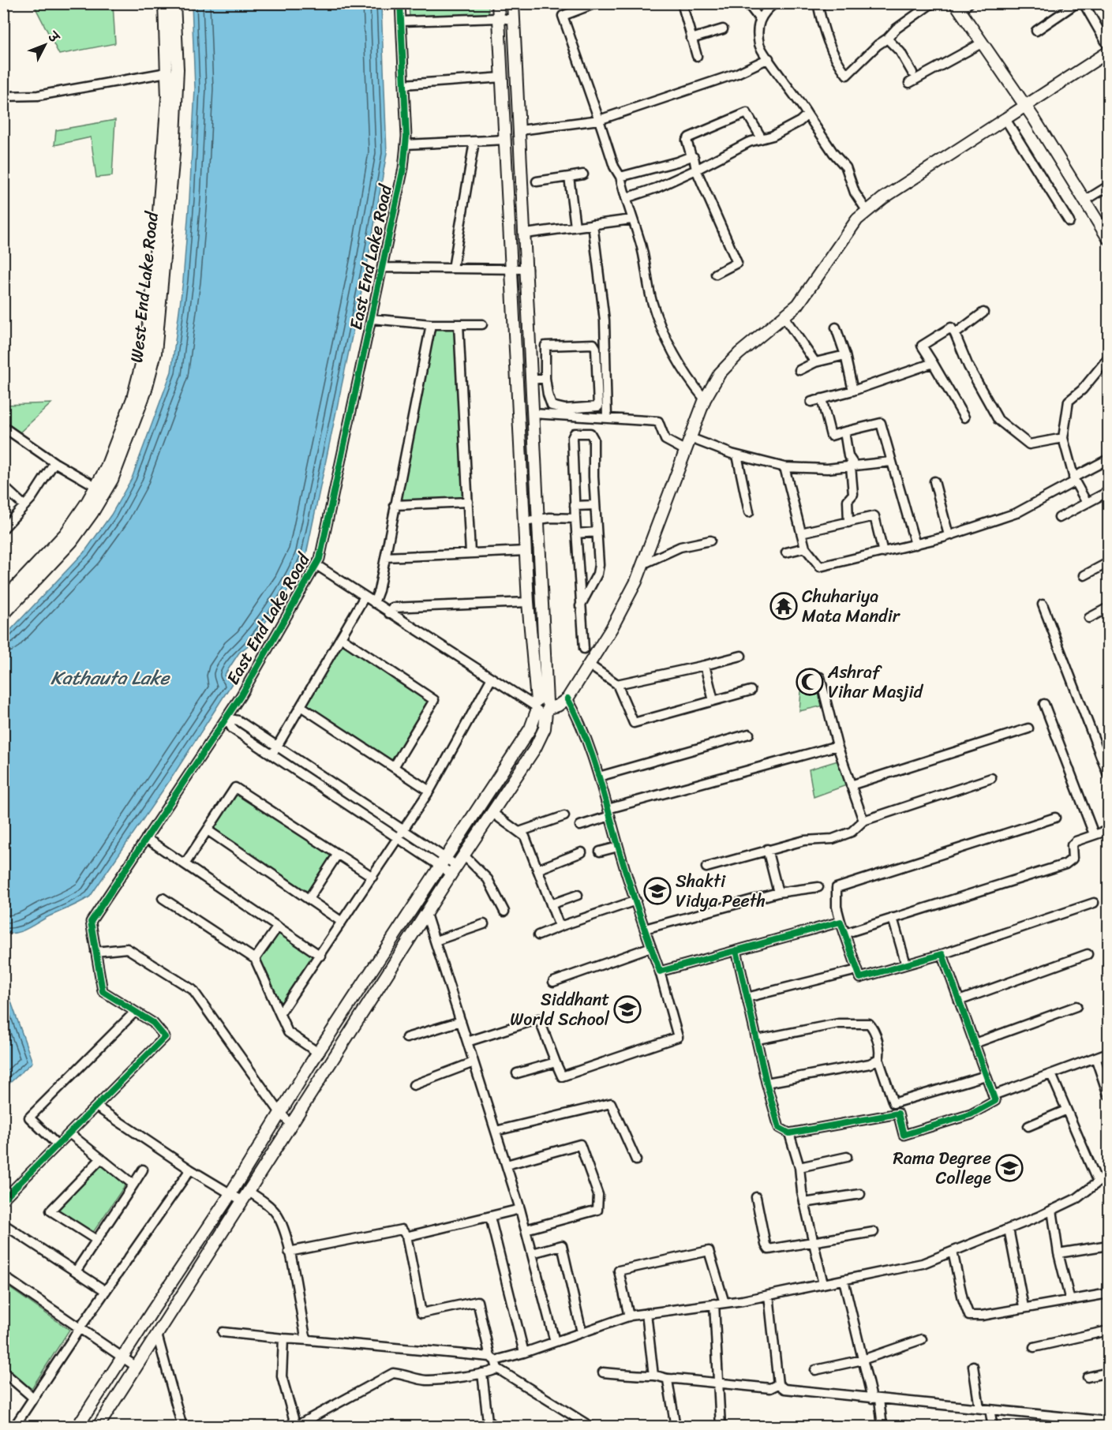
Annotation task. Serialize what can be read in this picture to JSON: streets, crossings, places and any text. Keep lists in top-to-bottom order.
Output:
{
  "streets": {
    "street": ["East End Lake Road", "West End Lake Road"]
  },
  "water": ["Kathauta Lake"],
  "places": {
    "temple": ["Chuhariya Mata Mandir"],
    "mosque": ["Ashraf Vihar Masjid"],
    "school or university": ["Shakti Vidya Peeth", "Siddhant World School", "Rama Degree College"]
  },
  "north": "top right"
}
